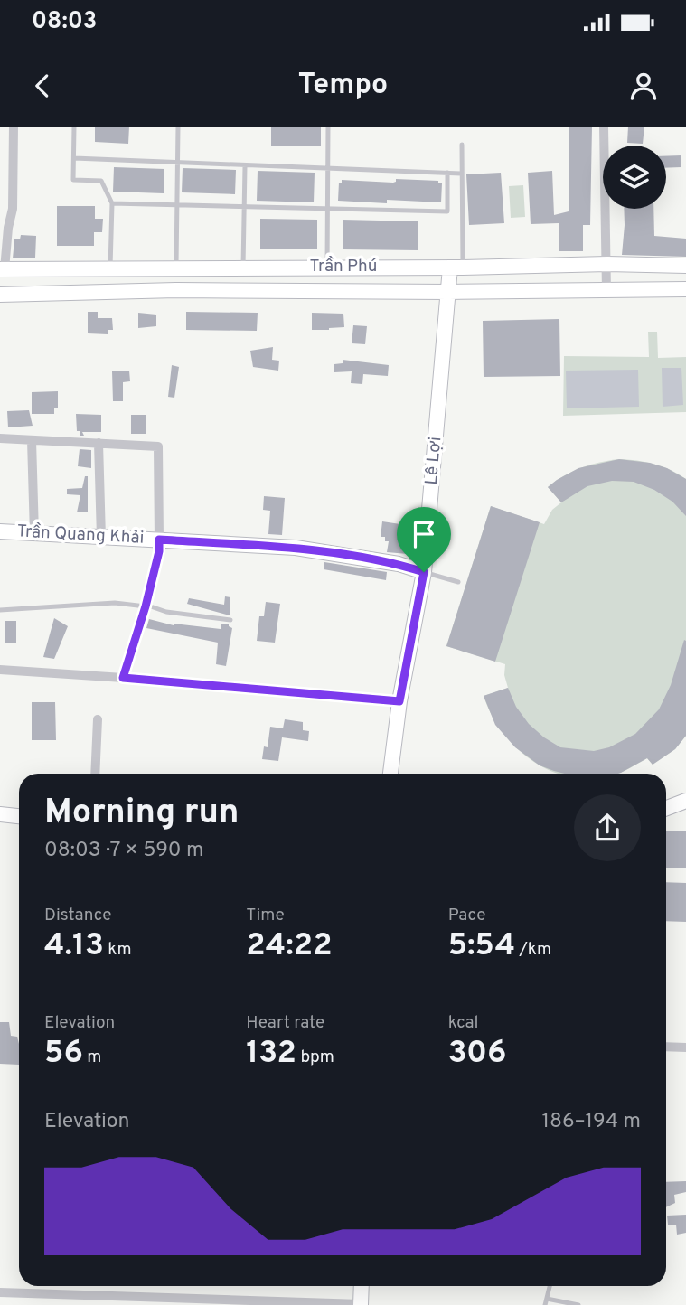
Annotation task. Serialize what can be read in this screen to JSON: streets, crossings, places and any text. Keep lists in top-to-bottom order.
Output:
{
  "streets": {
    "street": ["Trần Phú", "Lê Lợi", "Trần Quang Khải"]
  },
  "crossings": [
    ["Trần Phú", "Lê Lợi"],
    ["Lê Lợi", "Trần Quang Khải"]
  ],
  "page": {
    "status": "08:03",
    "header": "Tempo",
    "heading": ["Morning run", "08:03 · 7 × 590 m"],
    "stats": [
      ["Distance", "4.13 km"],
      ["Time", "24:22"],
      ["Pace", "5:54 /km"],
      ["Elevation", "56 m"],
      ["Heart rate", "132 bpm"],
      ["kcal", "306"]
    ],
    "chart": ["Elevation", "186–194 m"]
  }
}
